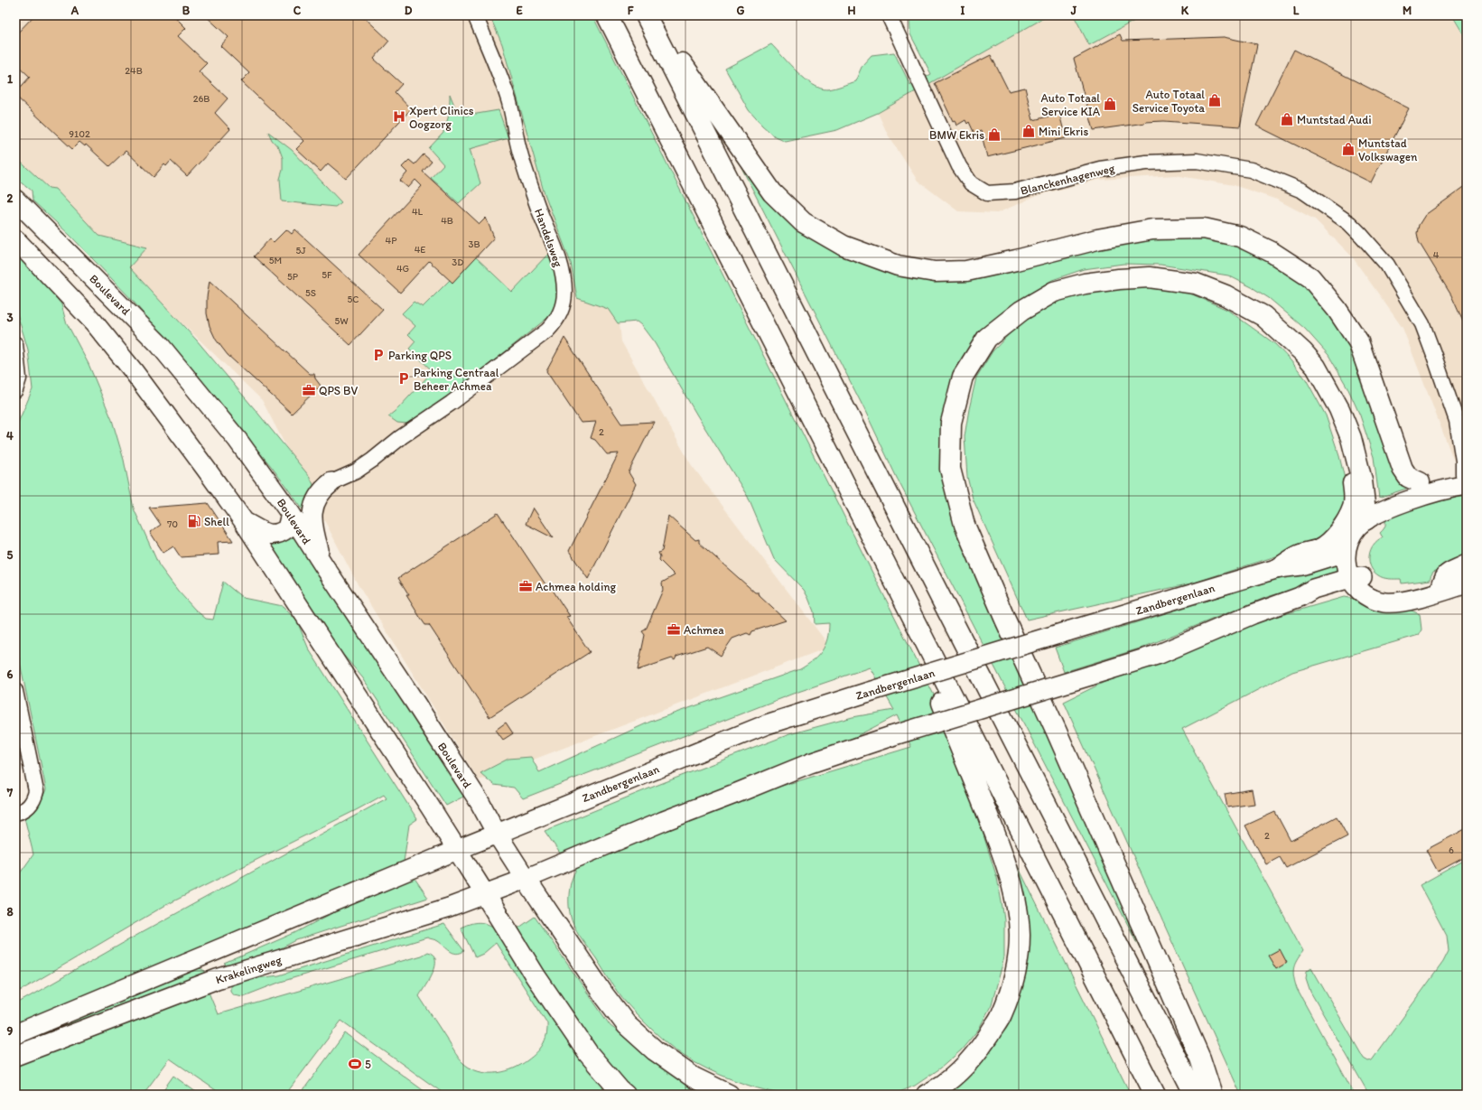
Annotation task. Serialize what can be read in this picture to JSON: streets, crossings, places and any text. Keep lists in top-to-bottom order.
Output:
{
  "streets": {
    "main road": ["Boulevard", "Zandbergenlaan", "Krakelingweg"],
    "street": ["Blanckenhagenweg", "Handelsweg"]
  },
  "crossings": [
    ["Boulevard", "Zandbergenlaan"]
  ],
  "places": {
    "shop": [
      "Auto Totaal Service Toyota",
      "Auto Totaal Service KIA",
      "Muntstad Audi",
      "Mini Ekris",
      "BMW Ekris",
      "Muntstad Volkswagen"
    ],
    "hospital": ["Xpert Clinics Oogzorg"],
    "parking": ["Parking QPS", "Parking Centraal Beheer Achmea"],
    "office": ["QPS BV", "Achmea holding", "Achmea"],
    "fuel station": ["Shell"],
    "sports": ["5"]
  },
  "house_numbers": [
    "24B",
    "26B",
    "9102",
    "4L",
    "4B",
    "4P",
    "3B",
    "4E",
    "5J",
    "4",
    "5M",
    "3D",
    "4G",
    "5F",
    "5P",
    "5S",
    "5C",
    "5W",
    "2",
    "70",
    "2",
    "6"
  ],
  "grid": {
    "columns": [
      "A",
      "B",
      "C",
      "D",
      "E",
      "F",
      "G",
      "H",
      "I",
      "J",
      "K",
      "L",
      "M"
    ],
    "rows": [
      "1",
      "2",
      "3",
      "4",
      "5",
      "6",
      "7",
      "8",
      "9"
    ]
  }
}
